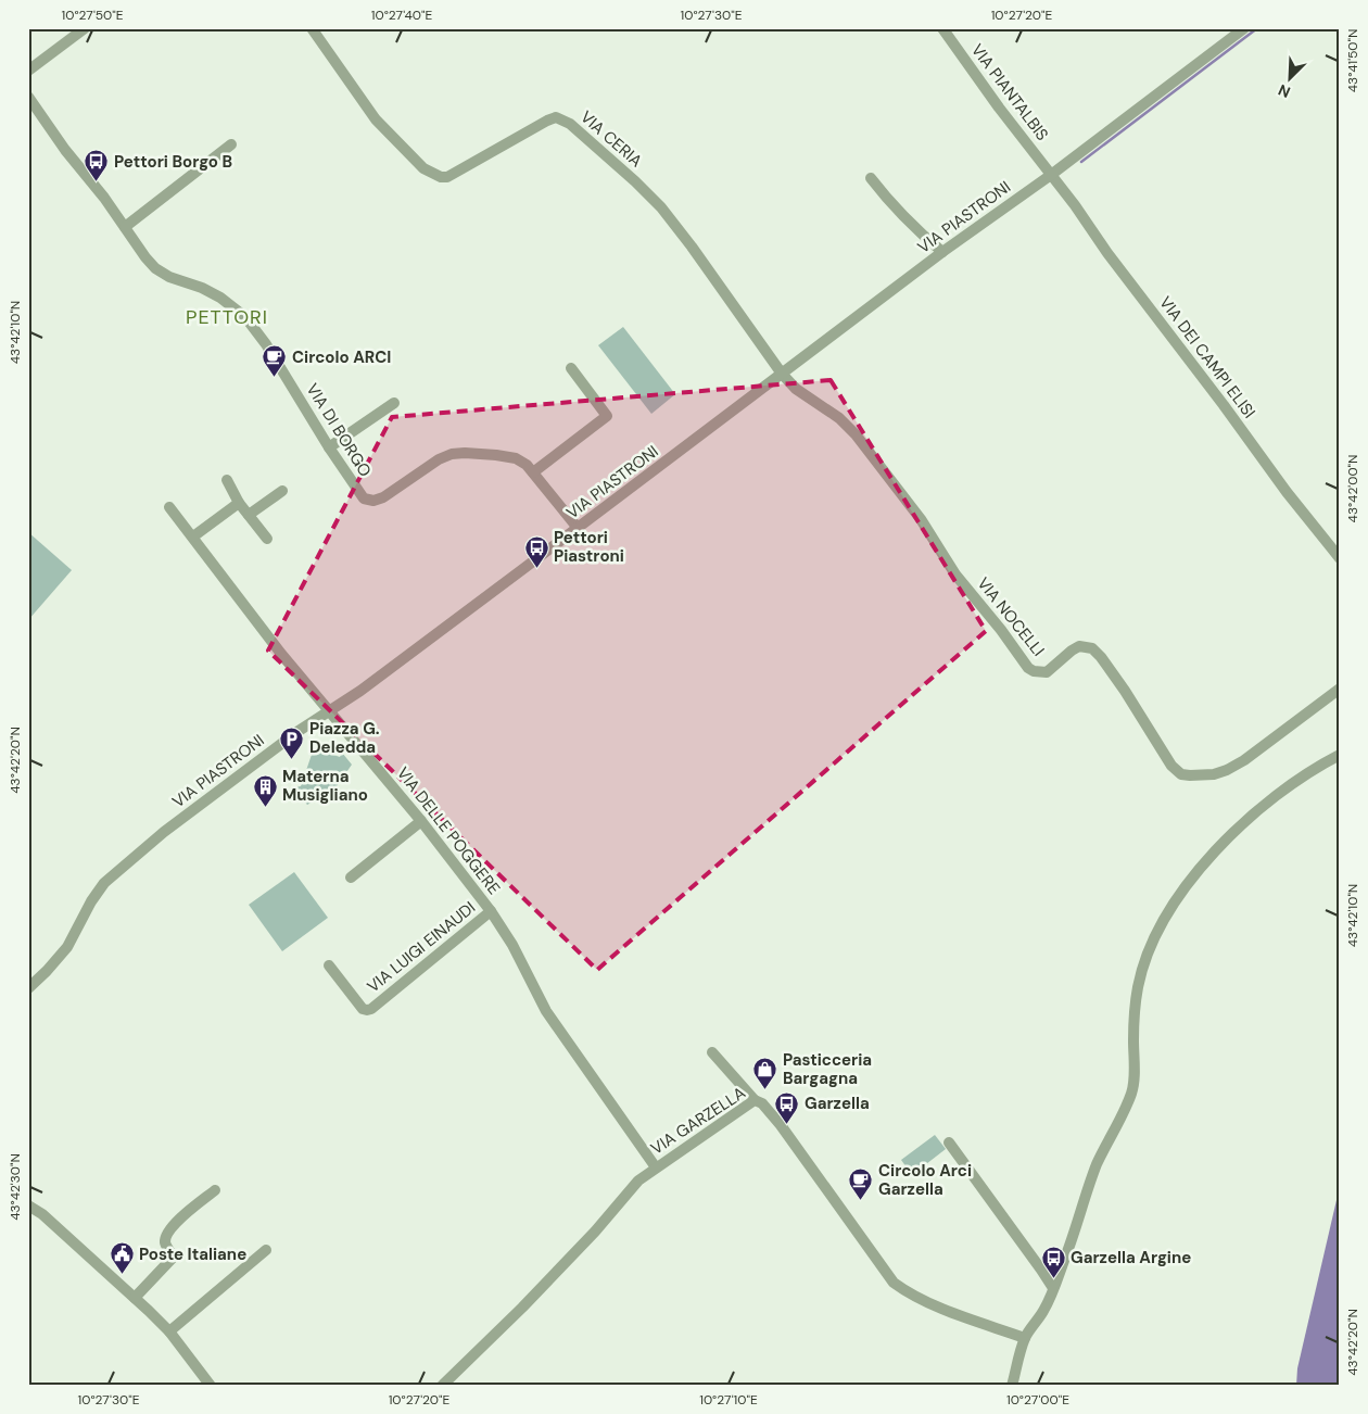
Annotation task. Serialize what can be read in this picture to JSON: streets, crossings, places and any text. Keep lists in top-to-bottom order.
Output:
{
  "streets": {
    "street": [
      "VIA PIANTALBIS",
      "VIA CERIA",
      "VIA PIASTRONI",
      "VIA DEI CAMPI ELISI",
      "VIA DI BORGO",
      "VIA NOCELLI",
      "VIA DELLE POGGERE",
      "VIA LUIGI EINAUDI",
      "VIA GARZELLA"
    ]
  },
  "crossings": [
    ["VIA PIANTALBIS", "VIA PIASTRONI"],
    ["VIA PIANTALBIS", "VIA DEI CAMPI ELISI"],
    ["VIA CERIA", "VIA PIASTRONI"],
    ["VIA CERIA", "VIA NOCELLI"],
    ["VIA PIASTRONI", "VIA DEI CAMPI ELISI"],
    ["VIA PIASTRONI", "VIA DI BORGO"],
    ["VIA PIASTRONI", "VIA NOCELLI"],
    ["VIA PIASTRONI", "VIA DELLE POGGERE"],
    ["VIA DELLE POGGERE", "VIA LUIGI EINAUDI"],
    ["VIA DELLE POGGERE", "VIA GARZELLA"]
  ],
  "districts": ["PETTORI"],
  "places": {
    "bus stop": [
      "Pettori Borgo B",
      "Pettori Piastroni",
      "Garzella",
      "Garzella Argine"
    ],
    "cafe": ["Circolo ARCI", "Circolo Arci Garzella"],
    "parking": ["Piazza G. Deledda"],
    "building": ["Materna Musigliano"],
    "shop": ["Pasticceria Bargagna"],
    "public building": ["Poste Italiane"]
  },
  "north": "bottom left",
  "coordinates": [
    "10°27'50\"E",
    "10°27'40\"E",
    "10°27'30\"E",
    "10°27'20\"E",
    "43°41'50\"N",
    "43°42'10\"N",
    "43°42'00\"N",
    "43°42'20\"N",
    "43°42'30\"N",
    "10°27'10\"E",
    "10°27'00\"E"
  ]
}
